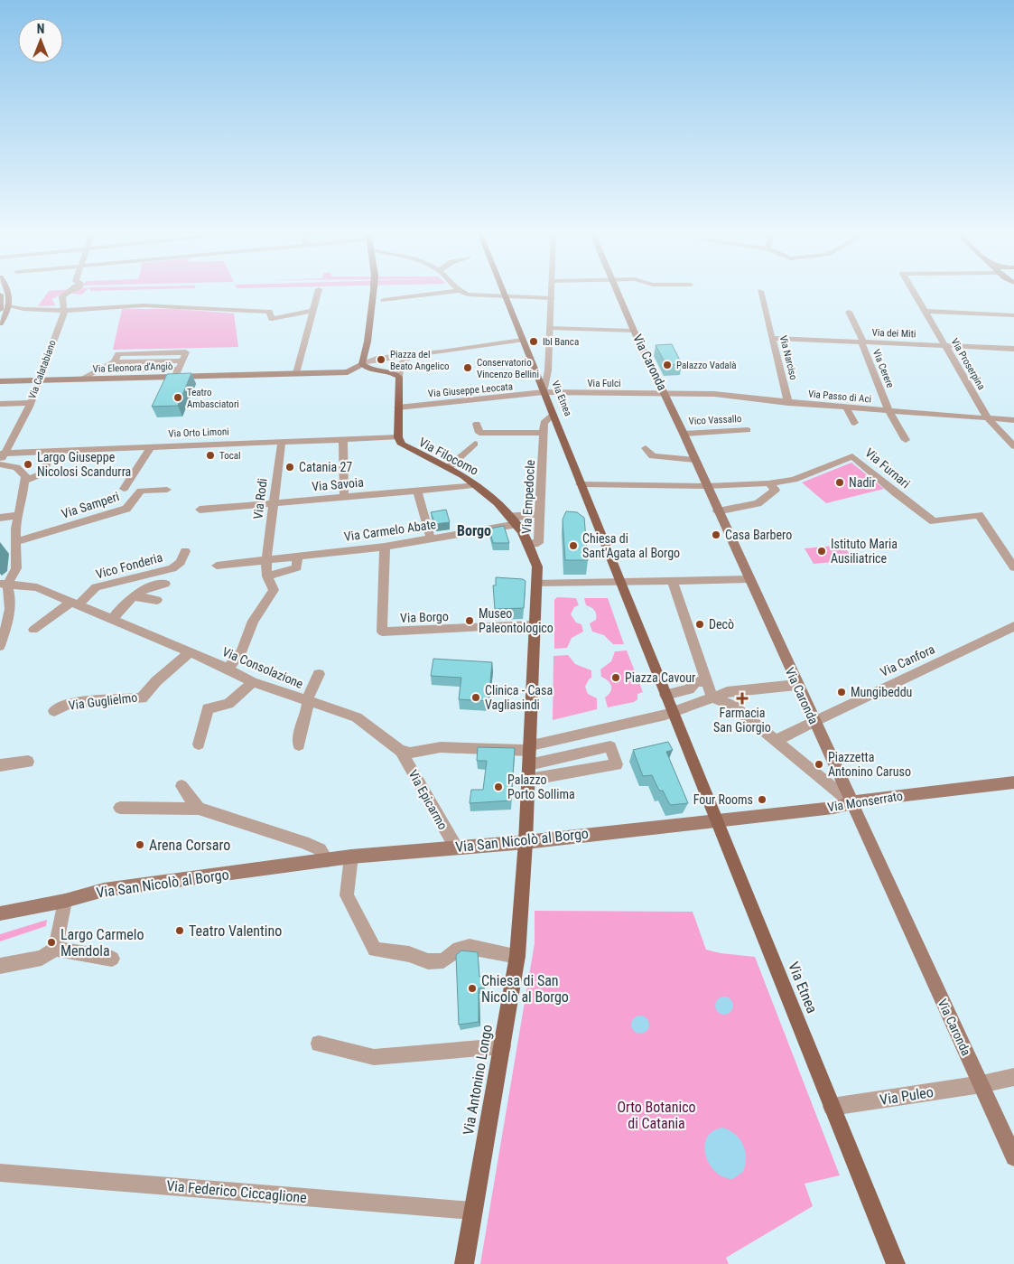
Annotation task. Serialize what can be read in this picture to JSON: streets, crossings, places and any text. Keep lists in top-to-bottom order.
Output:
{
  "streets": {
    "main road": [
      "Via Caronda",
      "Via Eleonora d'Angiò",
      "Via Etnea",
      "Via Filocomo",
      "Via Monserrato",
      "Via San Nicolò al Borgo",
      "Via Antonino Longo"
    ],
    "street": [
      "Via dei Miti",
      "Via Narciso",
      "Via Proserpina",
      "Via Cerere",
      "Via Calatabiano",
      "Via Fulci",
      "Via Giuseppe Leocata",
      "Via Passo di Aci",
      "Vico Vassallo",
      "Via Orto Limoni",
      "Via Furnari",
      "Via Savoia",
      "Via Empedocle",
      "Via Rodi",
      "Via Samperi",
      "Via Carmelo Abate",
      "Vico Fonderia",
      "Via Borgo",
      "Via Canfora",
      "Via Consolazione",
      "Via Guglielmo",
      "Via Epicarmo",
      "Via Puleo",
      "Via Federico Ciccaglione"
    ]
  },
  "crossings": [
    ["Via dei Miti", "Via Narciso"],
    ["Via dei Miti", "Via Proserpina"],
    ["Via dei Miti", "Via Cerere"],
    ["Via Narciso", "Via Passo di Aci"],
    ["Via Caronda", "Via Fulci"],
    ["Via Caronda", "Via Passo di Aci"],
    ["Via Caronda", "Vico Vassallo"],
    ["Via Caronda", "Via Furnari"],
    ["Via Caronda", "Via Canfora"],
    ["Via Caronda", "Via Monserrato"],
    ["Via Caronda", "Via Puleo"],
    ["Via Proserpina", "Via Passo di Aci"],
    ["Via Eleonora d'Angiò", "Via Calatabiano"],
    ["Via Cerere", "Via Passo di Aci"],
    ["Via Calatabiano", "Via Orto Limoni"],
    ["Via Fulci", "Via Giuseppe Leocata"],
    ["Via Fulci", "Via Passo di Aci"],
    ["Via Fulci", "Via Etnea"],
    ["Via Giuseppe Leocata", "Via Etnea"],
    ["Via Etnea", "Via Furnari"],
    ["Via Etnea", "Via Monserrato"],
    ["Via Etnea", "Via San Nicolò al Borgo"],
    ["Via Etnea", "Via Puleo"],
    ["Via Orto Limoni", "Via Filocomo"],
    ["Via Orto Limoni", "Via Rodi"],
    ["Via Filocomo", "Via Savoia"],
    ["Via Filocomo", "Via Empedocle"],
    ["Via Filocomo", "Via Carmelo Abate"],
    ["Via Filocomo", "Via Antonino Longo"],
    ["Via Savoia", "Via Rodi"],
    ["Via Empedocle", "Via Carmelo Abate"],
    ["Via Rodi", "Via Carmelo Abate"],
    ["Via Rodi", "Via Consolazione"],
    ["Via Carmelo Abate", "Via Borgo"],
    ["Vico Fonderia", "Via Consolazione"],
    ["Via Borgo", "Via Antonino Longo"],
    ["Via Consolazione", "Via Guglielmo"],
    ["Via Consolazione", "Via Epicarmo"],
    ["Via Epicarmo", "Via San Nicolò al Borgo"],
    ["Via Monserrato", "Via San Nicolò al Borgo"],
    ["Via San Nicolò al Borgo", "Via Antonino Longo"],
    ["Via Antonino Longo", "Via Federico Ciccaglione"]
  ],
  "districts": ["Borgo"],
  "parks": ["Orto Botanico di Catania"],
  "places": {
    "other": [
      "Ibl Banca",
      "Piazza del Beato Angelico",
      "Palazzo Vadalà",
      "Conservatorio Vincenzo Bellini",
      "Teatro Ambasciatori",
      "Tocal",
      "Largo Giuseppe Nicolosi Scandurra",
      "Catania 27",
      "Nadir",
      "Casa Barbero",
      "Chiesa di Sant'Agata al Borgo",
      "Istituto Maria Ausiliatrice",
      "Museo Paleontologico",
      "Decò",
      "Piazza Cavour",
      "Mungibeddu",
      "Clinica - Casa Vagliasindi",
      "Piazzetta Antonino Caruso",
      "Palazzo Porto Sollima",
      "Four Rooms",
      "Arena Corsaro",
      "Teatro Valentino",
      "Largo Carmelo Mendola",
      "Chiesa di San Nicolò al Borgo"
    ],
    "health": ["Farmacia San Giorgio"]
  },
  "north": "top"
}
